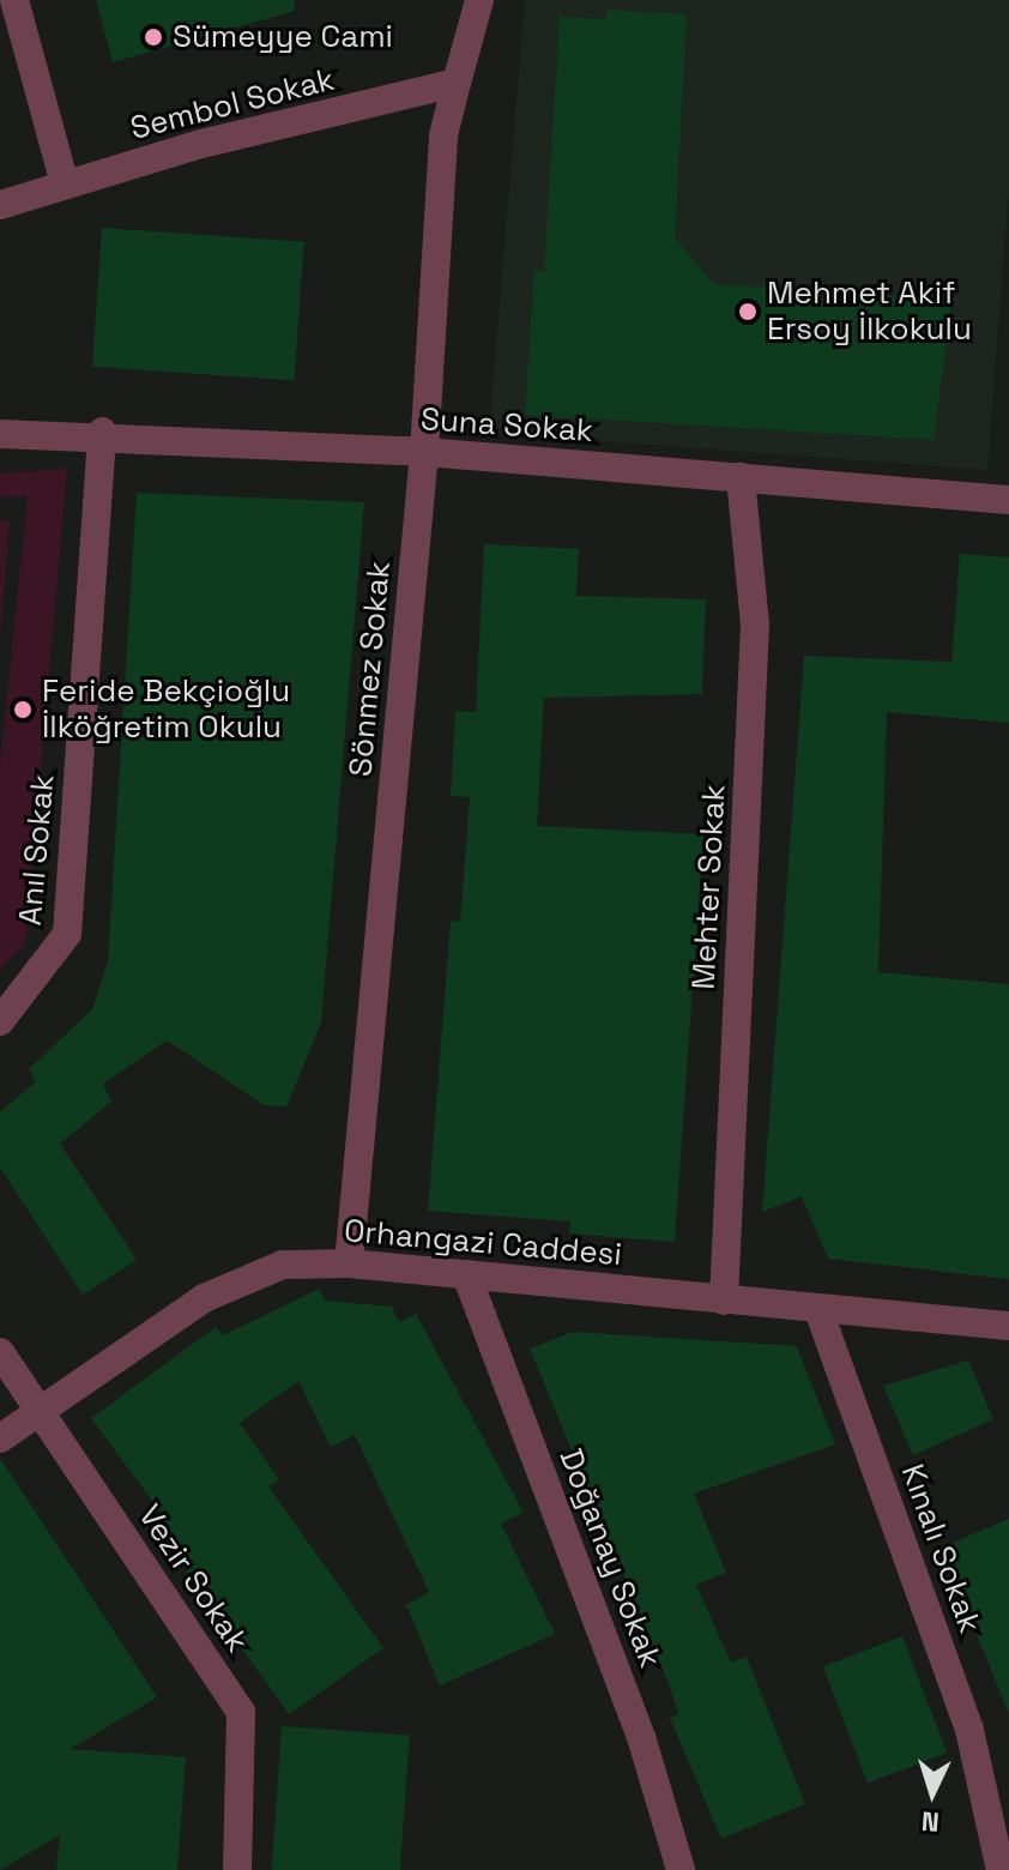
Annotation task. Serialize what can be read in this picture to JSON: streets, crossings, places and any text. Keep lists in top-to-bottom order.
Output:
{
  "streets": {
    "street": [
      "Sembol Sokak",
      "Suna Sokak",
      "Sönmez Sokak",
      "Anıl Sokak",
      "Mehter Sokak",
      "Orhangazi Caddesi",
      "Kınalı Sokak",
      "Doğanay Sokak",
      "Vezir Sokak"
    ]
  },
  "crossings": [
    ["Sembol Sokak", "Sönmez Sokak"],
    ["Suna Sokak", "Sönmez Sokak"],
    ["Suna Sokak", "Anıl Sokak"],
    ["Suna Sokak", "Mehter Sokak"],
    ["Sönmez Sokak", "Orhangazi Caddesi"],
    ["Mehter Sokak", "Orhangazi Caddesi"],
    ["Orhangazi Caddesi", "Kınalı Sokak"],
    ["Orhangazi Caddesi", "Doğanay Sokak"],
    ["Orhangazi Caddesi", "Vezir Sokak"]
  ],
  "places": ["Sümeyye Cami", "Mehmet Akif Ersoy İlkokulu", "Feride Bekçioğlu İlköğretim Okulu"],
  "north": "bottom"
}
